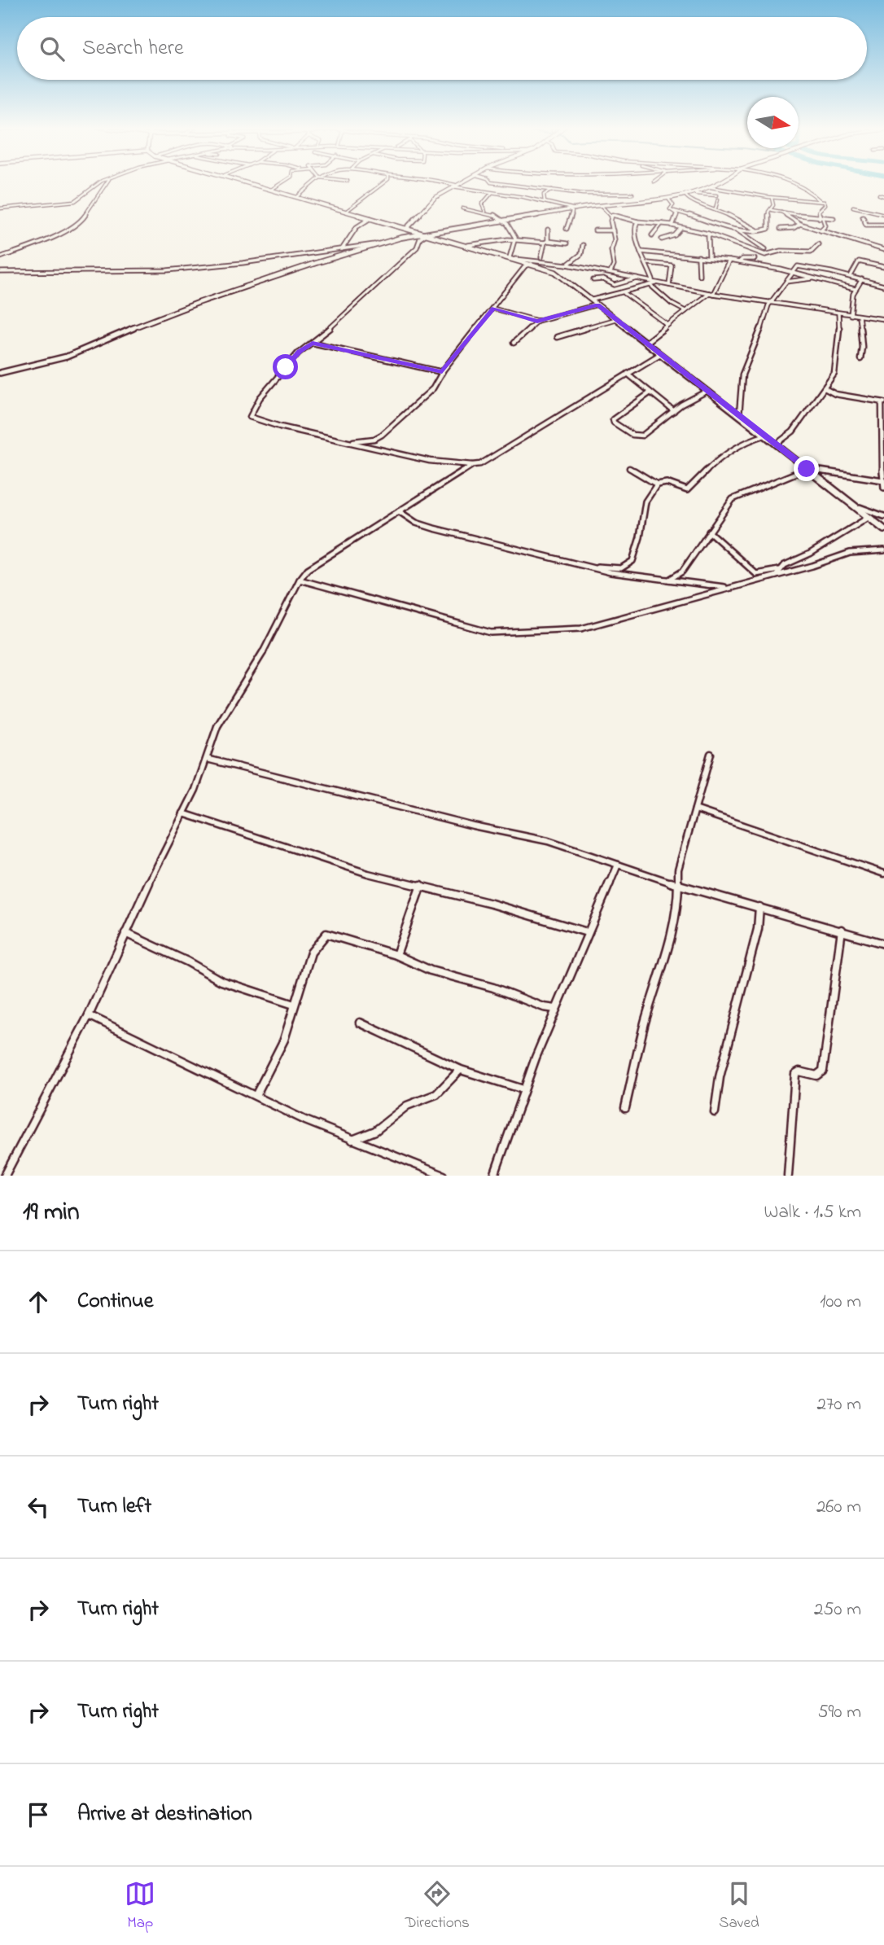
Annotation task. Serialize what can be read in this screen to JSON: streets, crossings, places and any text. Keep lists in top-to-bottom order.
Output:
{
  "north": "right",
  "page": {
    "search": "Search here",
    "heading": ["19 min", "Walk · 1.5 km"],
    "list": [
      ["Continue", "100 m"],
      ["Turn right", "270 m"],
      ["Turn left", "260 m"],
      ["Turn right", "250 m"],
      ["Turn right", "590 m"],
      "Arrive at destination"
    ],
    "nav": ["Map", "Directions", "Saved"]
  }
}
